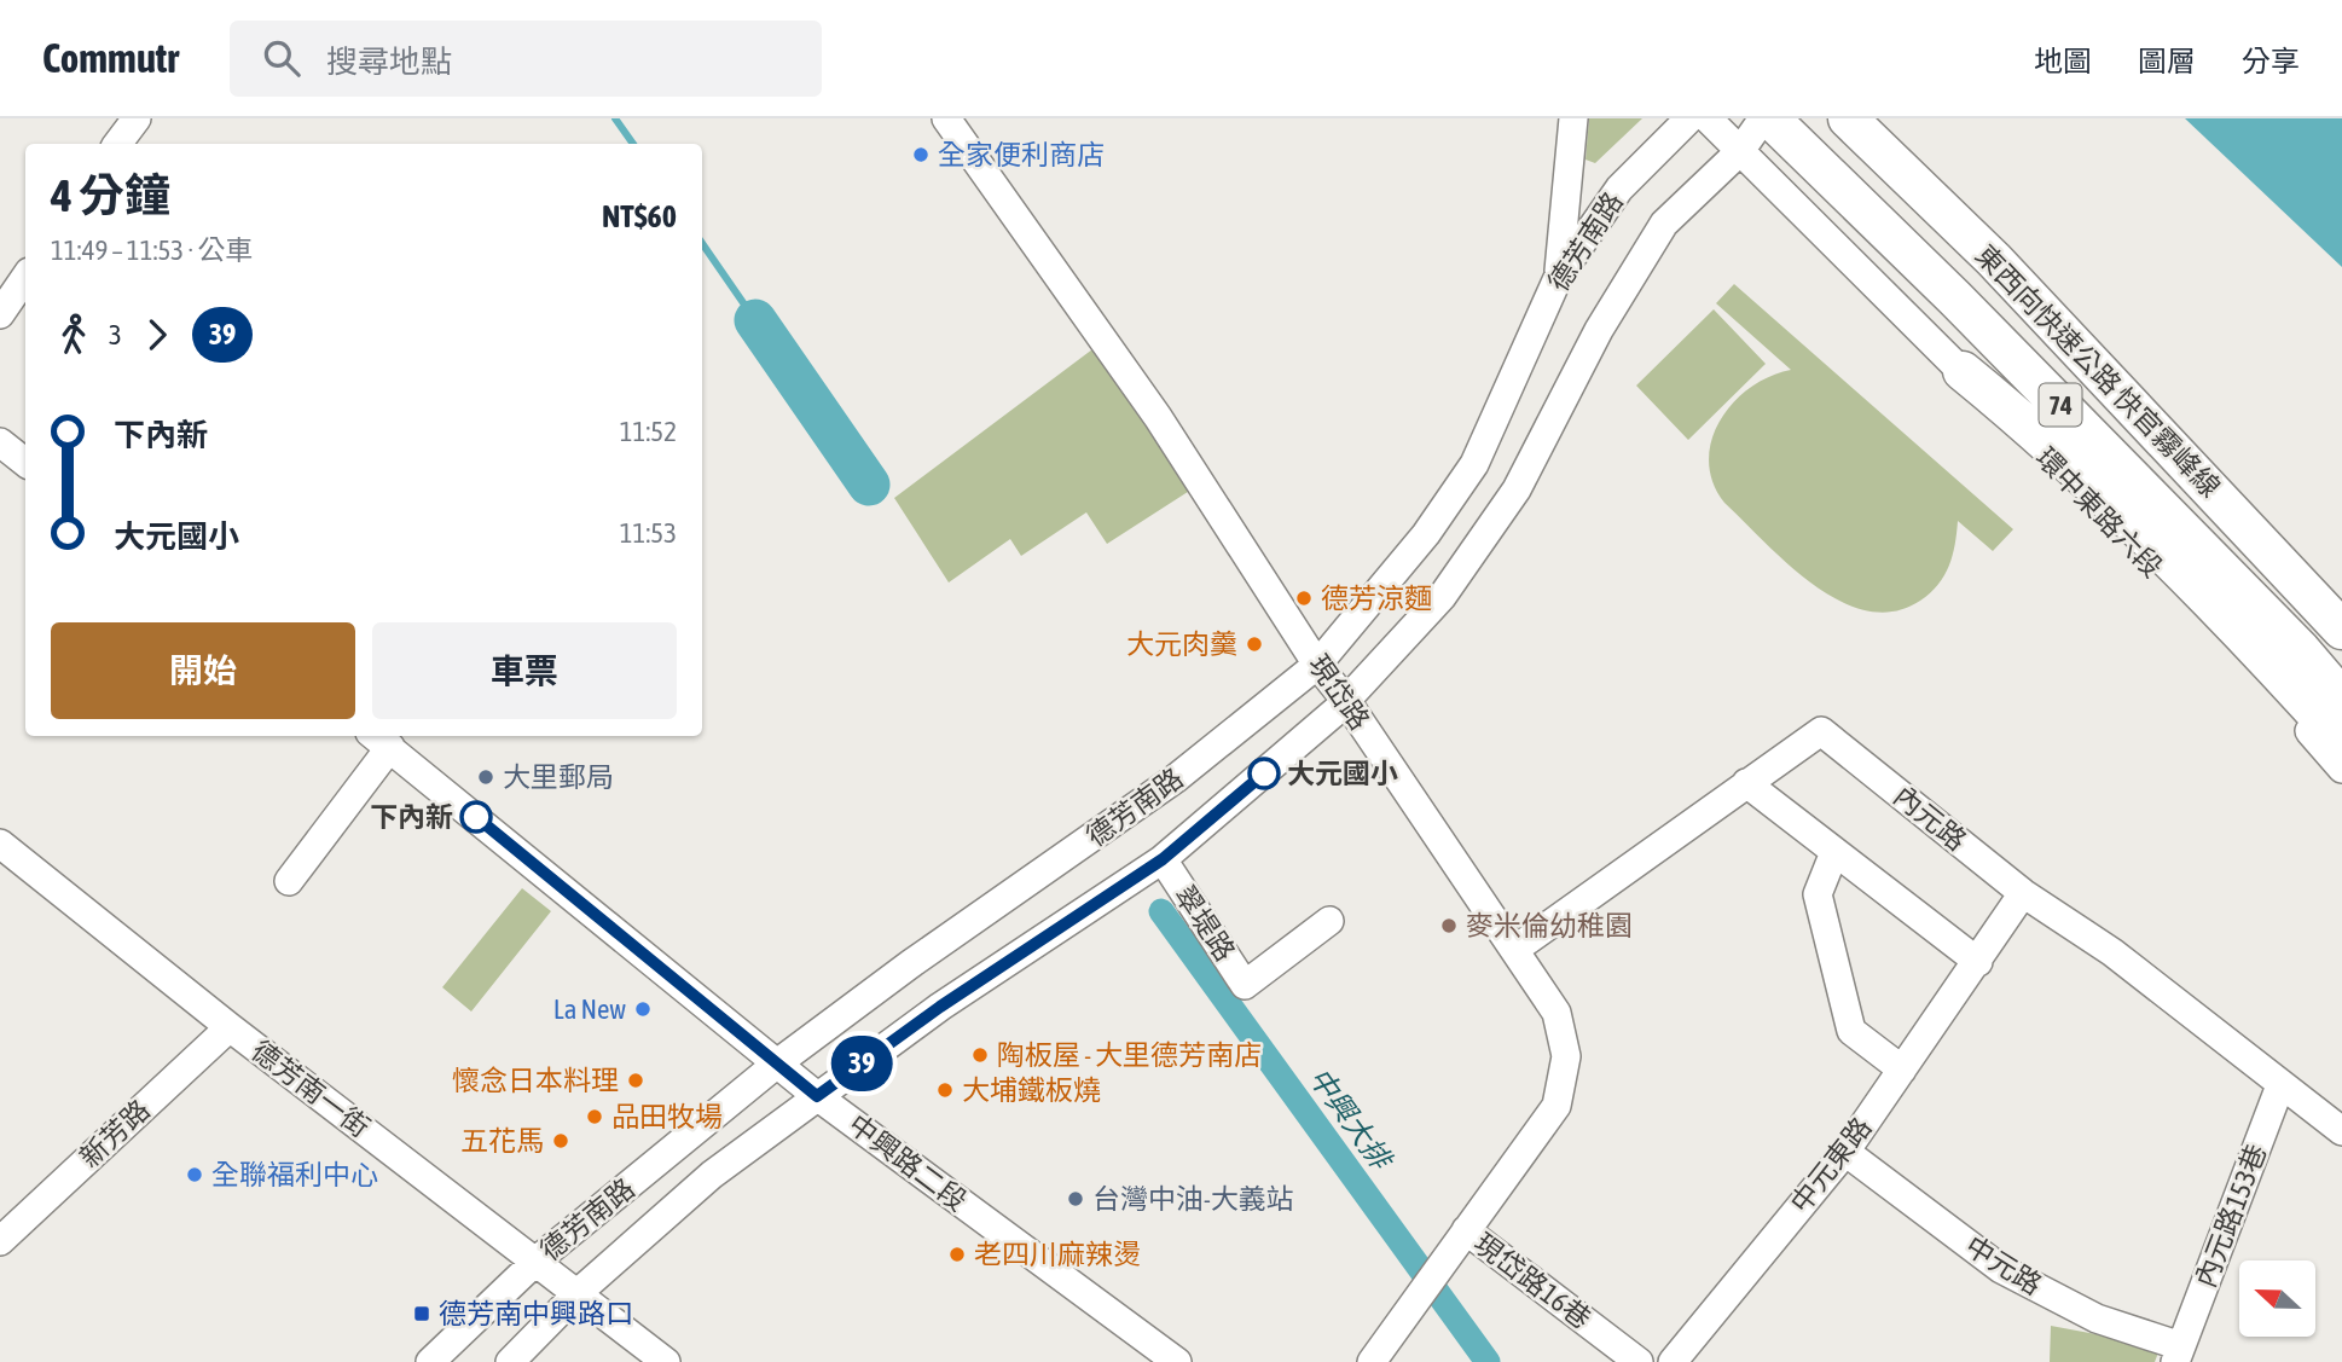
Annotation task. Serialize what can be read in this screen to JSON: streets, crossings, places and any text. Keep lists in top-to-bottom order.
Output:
{
  "streets": {
    "highway": ["東西向快速公路 快官霧峰線", "74"],
    "street": [
      "德芳南路",
      "環中東路六段",
      "現岱路",
      "內元路",
      "翠堤路",
      "德芳南一街",
      "新芳路",
      "中興路二段",
      "中元東路",
      "內元路153巷",
      "中元路",
      "現岱路16巷"
    ]
  },
  "crossings": [
    ["德芳南路", "環中東路六段"],
    ["德芳南路", "現岱路"],
    ["德芳南路", "翠堤路"],
    ["德芳南路", "德芳南一街"],
    ["德芳南路", "中興路二段"],
    ["現岱路", "內元路"],
    ["現岱路", "現岱路16巷"],
    ["內元路", "中元東路"],
    ["內元路", "內元路153巷"],
    ["德芳南一街", "新芳路"],
    ["中元東路", "中元路"],
    ["內元路153巷", "中元路"]
  ],
  "water": ["中興大排"],
  "places": {
    "other": [
      "全家便利商店",
      "德芳涼麵",
      "大元肉羹",
      "大元國小",
      "大里郵局",
      "下內新",
      "麥米倫幼稚園",
      "La New",
      "陶板屋 - 大里德芳南店",
      "懷念日本料理",
      "大埔鐵板燒",
      "品田牧場",
      "五花馬",
      "全聯福利中心",
      "台灣中油-大義站",
      "老四川麻辣燙"
    ],
    "transit": ["德芳南中興路口"]
  },
  "lines": ["bus line 39"],
  "north": "left",
  "page": {
    "header": "Commutr",
    "search": "搜尋地點",
    "nav": ["地圖", "圖層", "分享"],
    "on_map": "39",
    "heading": ["4 分鐘", "11:49 – 11:53 · 公車", "NT$60"],
    "legs": ["3", "39"],
    "list": [
      {
        "name": "下內新",
        "value": "11:52"
      },
      {
        "name": "大元國小",
        "value": "11:53"
      }
    ],
    "buttons": ["開始", "車票"]
  }
}
